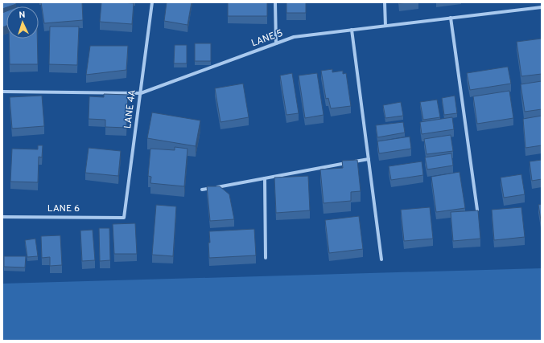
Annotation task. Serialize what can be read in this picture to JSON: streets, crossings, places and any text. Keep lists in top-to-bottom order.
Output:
{
  "streets": {
    "street": ["LANE 5", "LANE 4A", "LANE 6"]
  },
  "crossings": [
    ["LANE 5", "LANE 4A"],
    ["LANE 4A", "LANE 6"]
  ],
  "north": "top"
}
